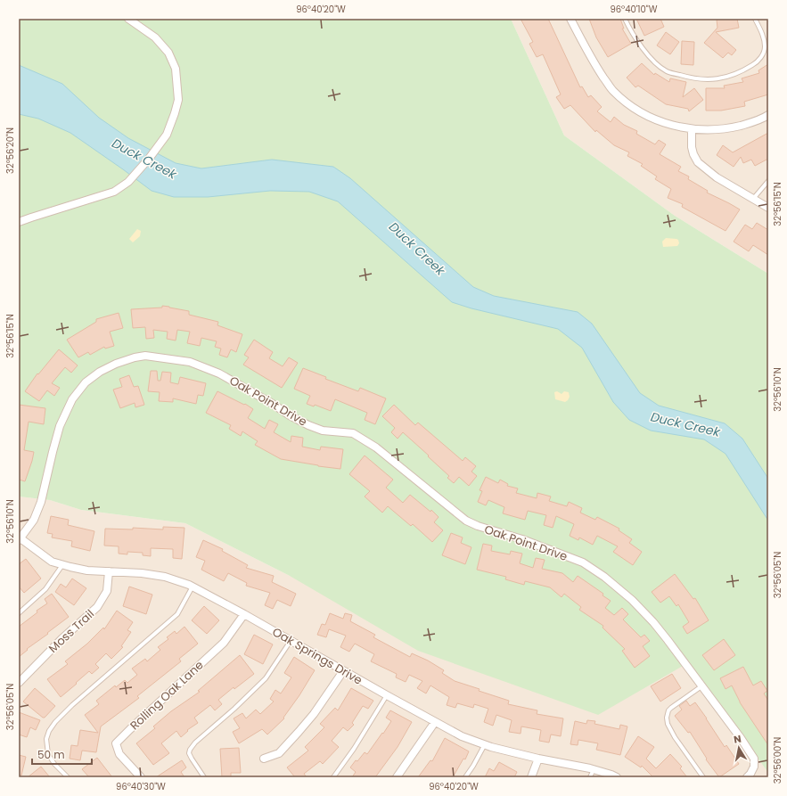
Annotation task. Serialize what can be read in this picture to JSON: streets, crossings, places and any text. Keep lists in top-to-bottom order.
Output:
{
  "streets": {
    "street": [
      "Oak Point Drive",
      "Moss Trail",
      "Oak Springs Drive",
      "Rolling Oak Lane"
    ]
  },
  "crossings": [
    ["Oak Point Drive", "Oak Springs Drive"],
    ["Moss Trail", "Oak Springs Drive"],
    ["Oak Springs Drive", "Rolling Oak Lane"]
  ],
  "water": ["Duck Creek"],
  "scale_bar": "50 m",
  "north": "top",
  "coordinates": [
    "96°40'20\"W",
    "96°40'10\"W",
    "32°56'20\"N",
    "32°56'15\"N",
    "32°56'10\"N",
    "32°56'05\"N",
    "32°56'00\"N",
    "96°40'30\"W"
  ]
}
